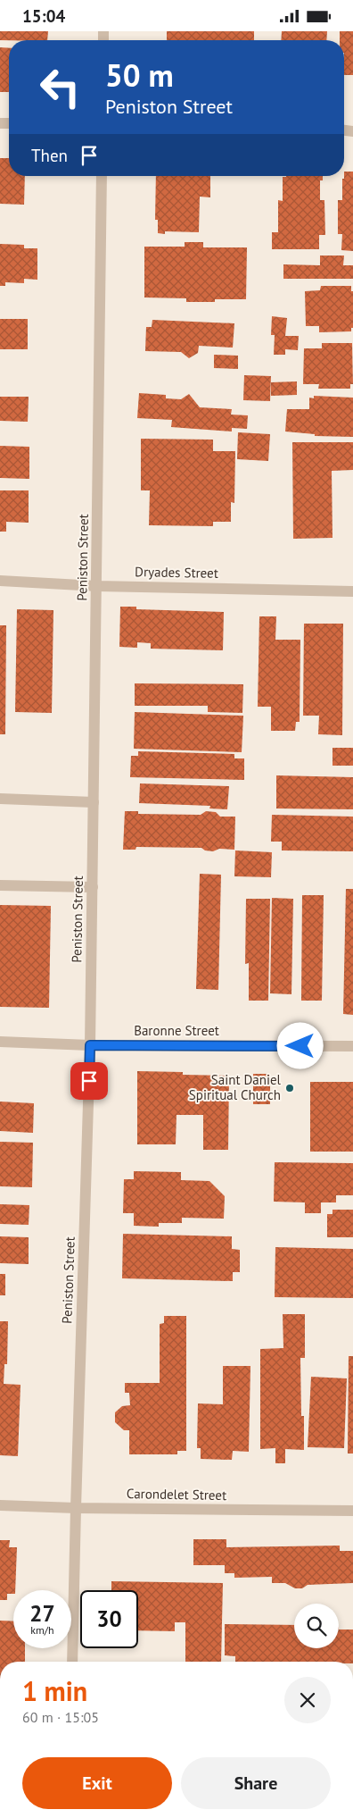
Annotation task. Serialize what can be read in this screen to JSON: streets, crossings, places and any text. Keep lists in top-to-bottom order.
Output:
{
  "streets": {
    "street": [
      "Peniston Street",
      "Dryades Street",
      "Baronne Street",
      "Carondelet Street"
    ]
  },
  "crossings": [
    ["Peniston Street", "Dryades Street"],
    ["Peniston Street", "Baronne Street"],
    ["Peniston Street", "Carondelet Street"]
  ],
  "places": ["Saint Daniel Spiritual Church"],
  "page": {
    "status": "15:04",
    "turn": ["50 m", "Peniston Street"],
    "then": "Then",
    "speed": "27 km/h",
    "limit": "30",
    "heading": ["1 min", "60 m · 15:05"],
    "buttons": ["Exit", "Share"]
  }
}
